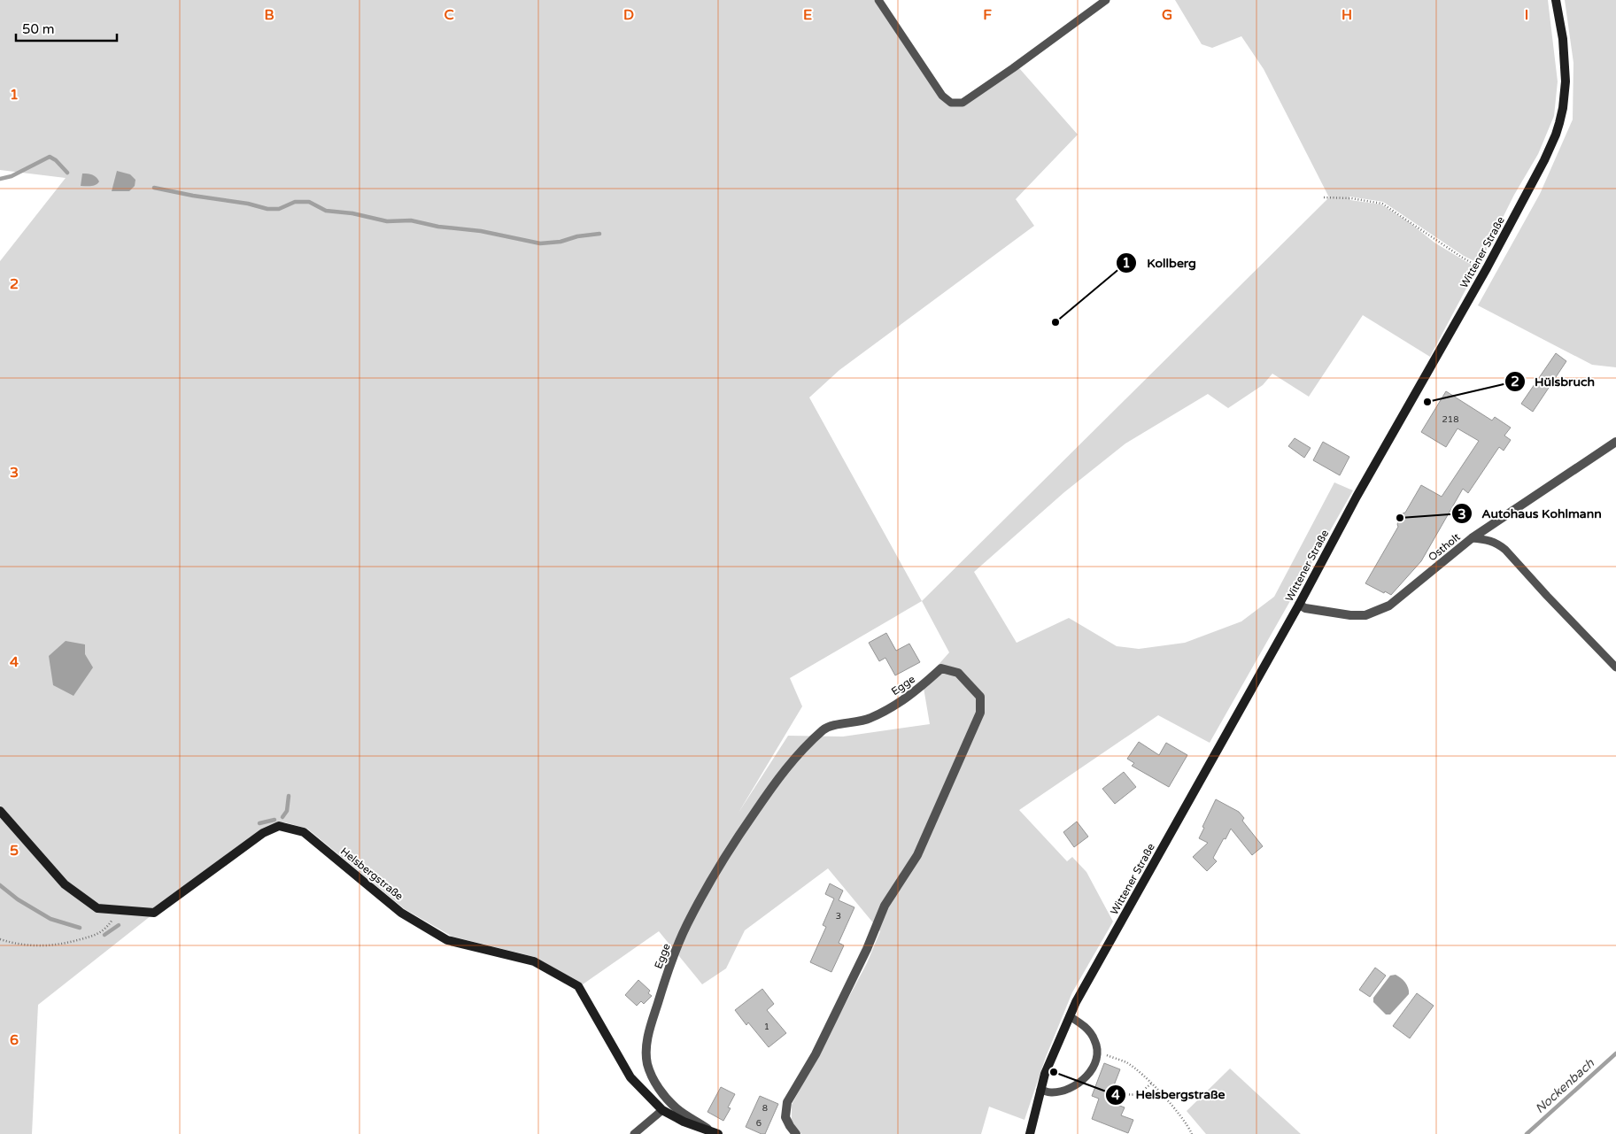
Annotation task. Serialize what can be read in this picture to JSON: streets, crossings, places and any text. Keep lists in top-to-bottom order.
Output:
{
  "streets": {
    "main road": ["Wittener Straße", "Helsbergstraße"],
    "street": ["Ostholt", "Egge"]
  },
  "crossings": [
    ["Wittener Straße", "Ostholt"],
    ["Egge", "Helsbergstraße"]
  ],
  "water": ["Nockenbach"],
  "places": [
    "Kollberg",
    "Hülsbruch",
    "Autohaus Kohlmann",
    "Helsbergstraße"
  ],
  "house_numbers": [
    "218",
    "3",
    "1",
    "8",
    "6"
  ],
  "scale_bar": "50 m",
  "grid": {
    "columns": [
      "B",
      "C",
      "D",
      "E",
      "F",
      "G",
      "H",
      "I"
    ],
    "rows": [
      "1",
      "2",
      "3",
      "4",
      "5",
      "6"
    ]
  }
}
